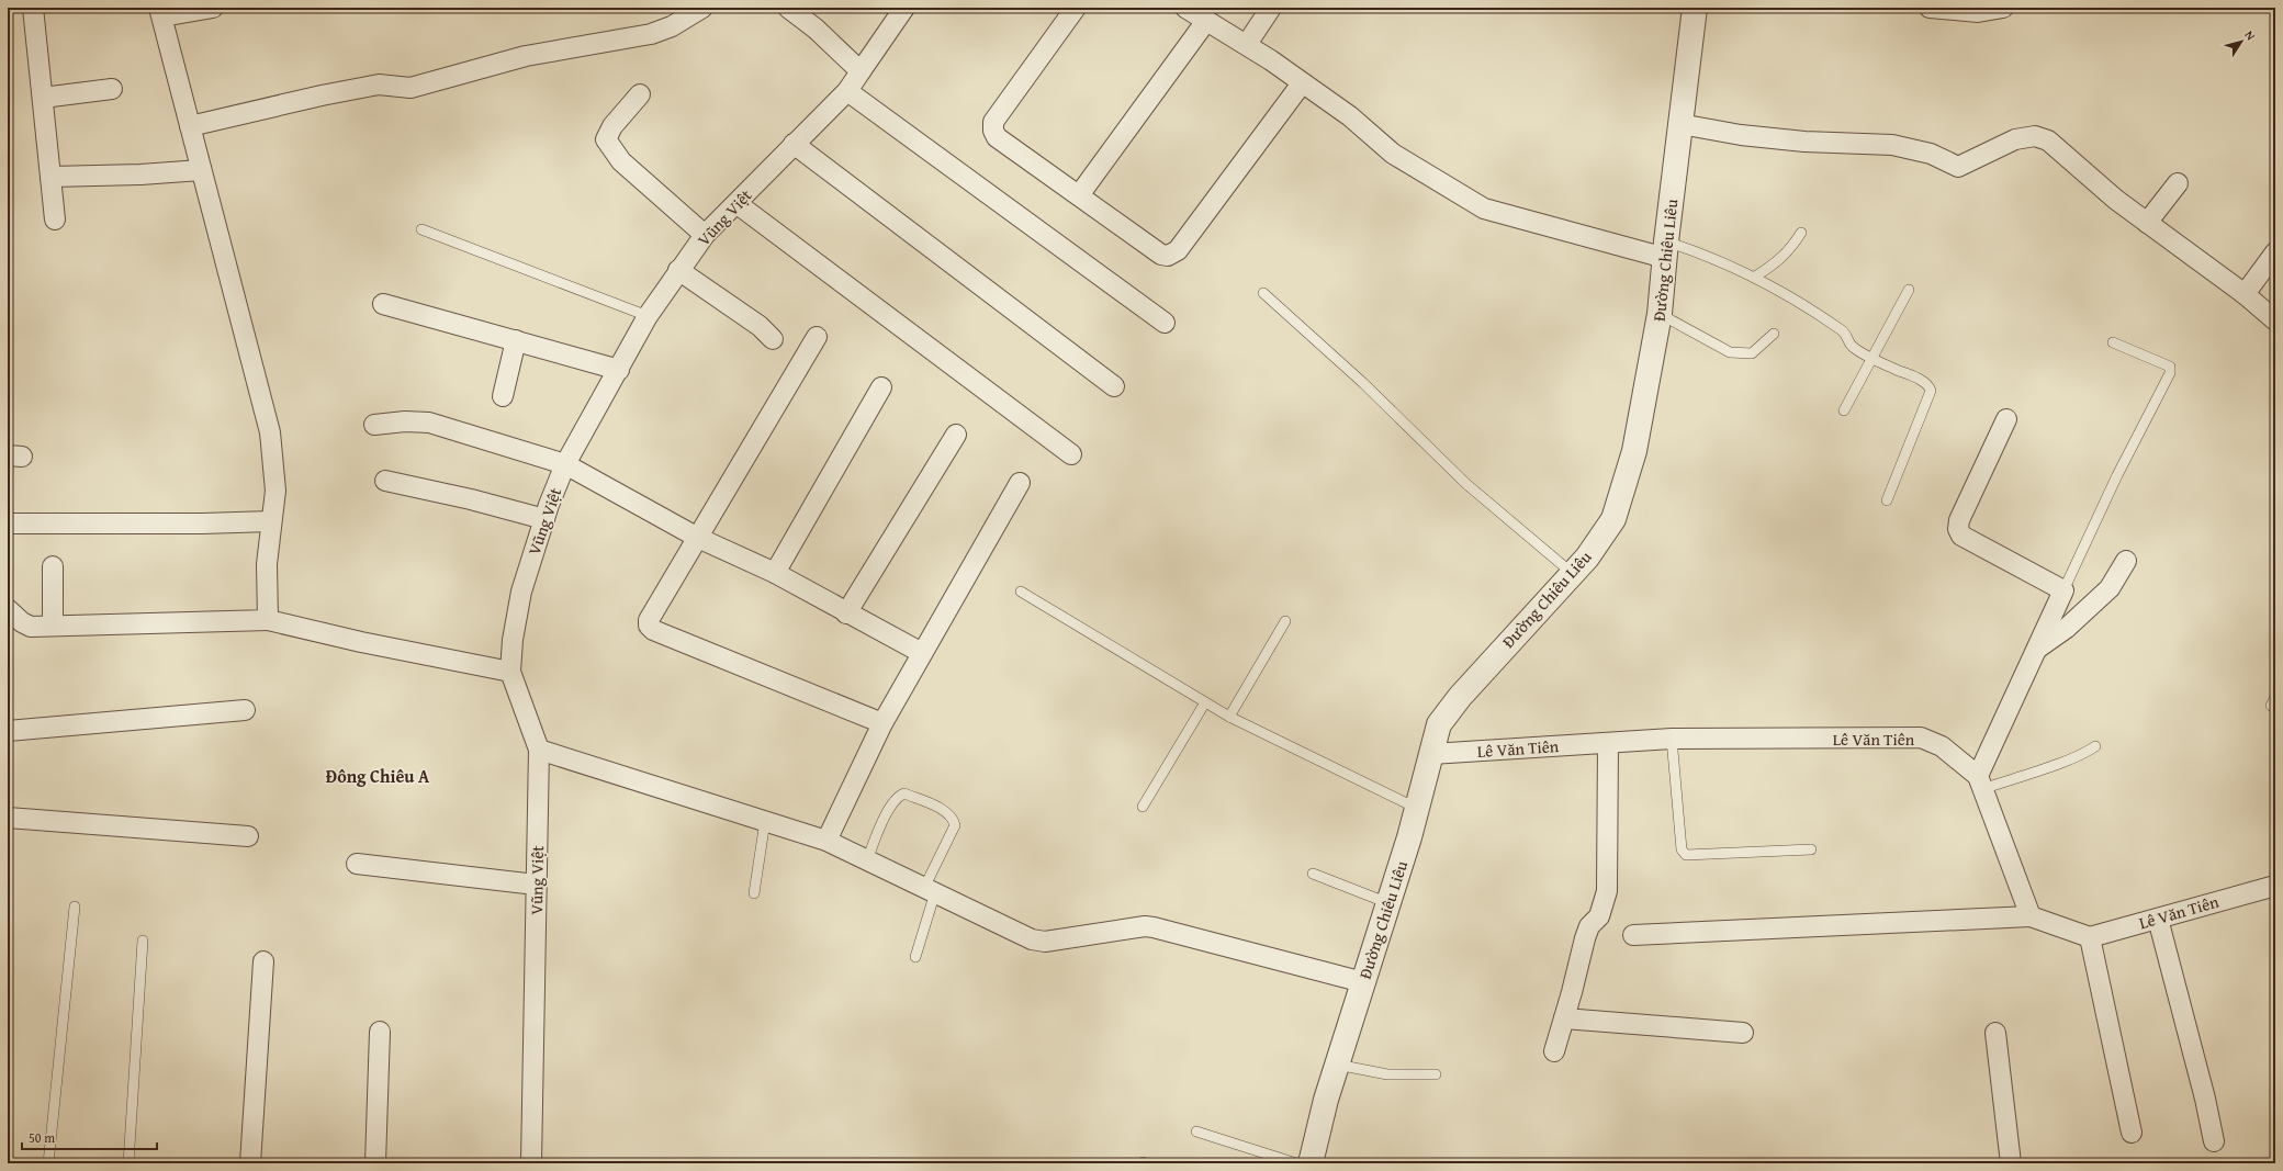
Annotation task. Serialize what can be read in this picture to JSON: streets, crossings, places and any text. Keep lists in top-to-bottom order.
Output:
{
  "streets": {
    "street": ["Vũng Việt", "Đường Chiêu Liêu", "Lê Văn Tiên"]
  },
  "crossings": [
    ["Đường Chiêu Liêu", "Lê Văn Tiên"]
  ],
  "districts": ["Đông Chiêu A"],
  "scale_bar": "50 m",
  "north": "top right"
}
